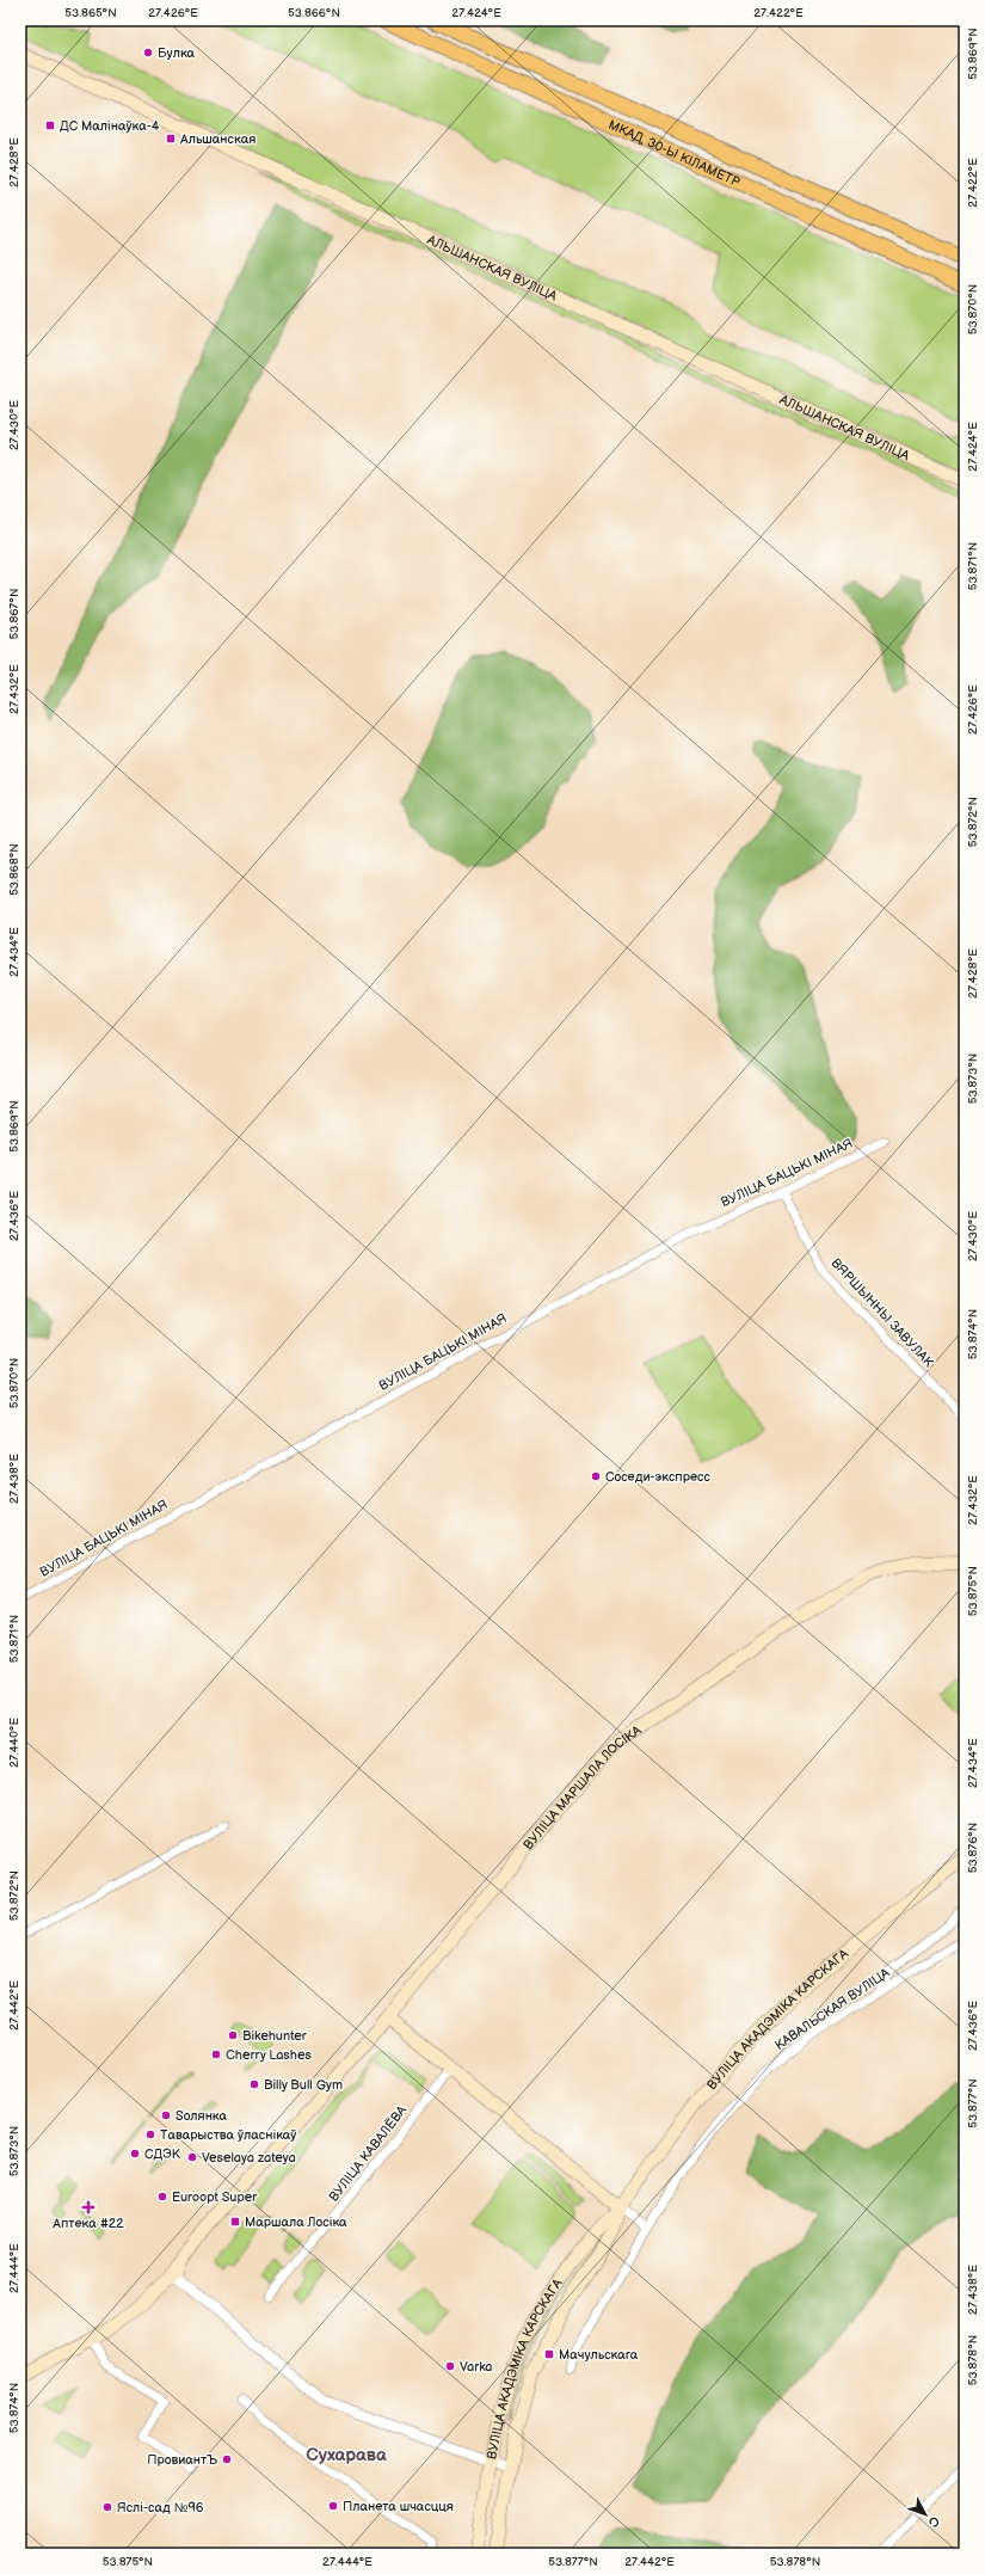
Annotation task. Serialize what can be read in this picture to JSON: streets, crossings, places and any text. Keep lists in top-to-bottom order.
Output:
{
  "streets": {
    "highway": ["МКАД, 30-Ы КІЛАМЕТР"],
    "main road": ["АЛЬШАНСКАЯ ВУЛІЦА", "ВУЛІЦА МАРШАЛА ЛОСІКА", "ВУЛІЦА АКАДЭМІКА КАРСКАГА"],
    "street": [
      "ВУЛІЦА БАЦЬКІ МІНАЯ",
      "ВЯРШЫННЫ ЗАВУЛАК",
      "КАВАЛЬСКАЯ ВУЛІЦА",
      "ВУЛІЦА КАВАЛЁВА"
    ]
  },
  "crossings": [
    ["ВУЛІЦА БАЦЬКІ МІНАЯ", "ВЯРШЫННЫ ЗАВУЛАК"]
  ],
  "districts": ["Сухарава"],
  "places": {
    "other": [
      "Булка",
      "Соседи-экспресс",
      "Bikehunter",
      "Cherry Lashes",
      "Billy Bull Gym",
      "Sолянка",
      "Таварыства ўласнікаў",
      "СДЭК",
      "Veselaya zateya",
      "Euroopt Super",
      "Varka",
      "ПровиантЪ",
      "Планета шчасцця",
      "Яслі-сад №96"
    ],
    "transit": [
      "ДС Малінаўка-4",
      "Альшанская",
      "Маршала Лосіка",
      "Мачульскага"
    ],
    "health": ["Аптека #22"]
  },
  "north": "bottom right",
  "coordinates": [
    "53.865°N",
    "27.426°E",
    "53.866°N",
    "27.424°E",
    "27.422°E",
    "53.869°N",
    "27.428°E",
    "53.870°N",
    "27.430°E",
    "53.871°N",
    "53.867°N",
    "27.432°E",
    "53.872°N",
    "53.868°N",
    "27.434°E",
    "53.873°N",
    "27.436°E",
    "53.874°N",
    "27.438°E",
    "53.875°N",
    "27.440°E",
    "53.876°N",
    "27.442°E",
    "53.877°N",
    "27.444°E",
    "53.878°N"
  ]
}
